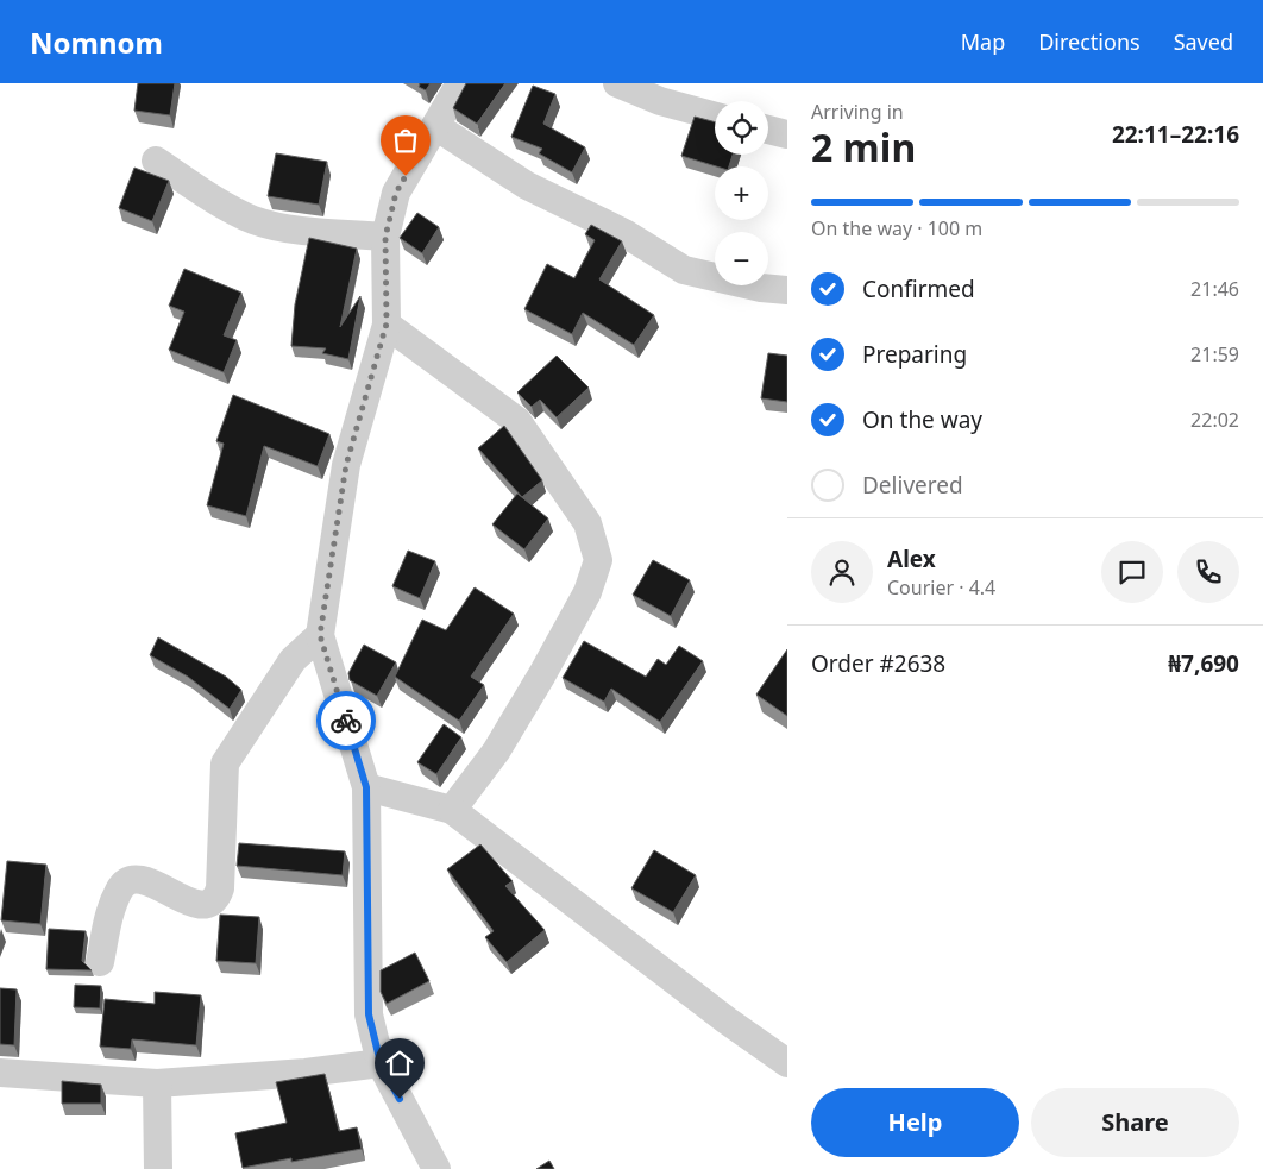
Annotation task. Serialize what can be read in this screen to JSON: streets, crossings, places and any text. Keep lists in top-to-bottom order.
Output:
{
  "page": {
    "header": "Nomnom",
    "nav": ["Map", "Directions", "Saved"],
    "heading": ["2 min", "Arriving in", "22:11–22:16"],
    "panel": [
      "Alex",
      "Courier · 4.4",
      "Order #2638",
      "₦7,690"
    ],
    "map_buttons": ["+", "−"],
    "bar": "On the way · 100 m",
    "list": [
      ["Confirmed", "21:46"],
      ["Preparing", "21:59"],
      ["On the way", "22:02"],
      "Delivered"
    ],
    "buttons": ["Help", "Share"]
  }
}
